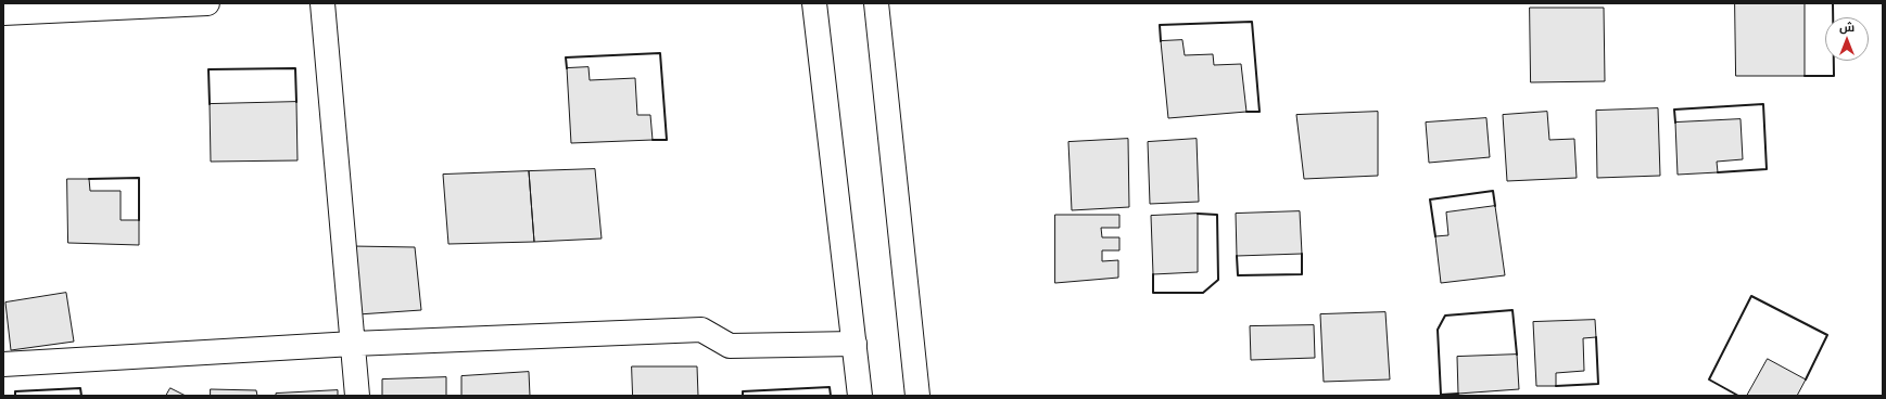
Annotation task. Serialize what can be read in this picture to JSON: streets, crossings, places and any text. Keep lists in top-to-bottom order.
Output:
{
  "north": "top"
}
